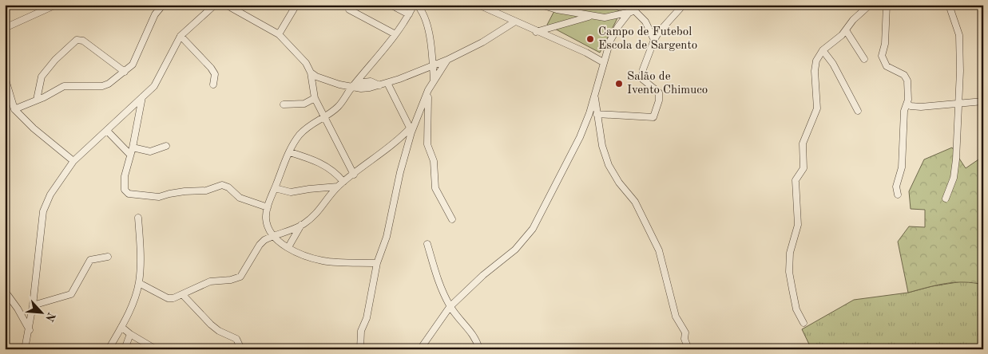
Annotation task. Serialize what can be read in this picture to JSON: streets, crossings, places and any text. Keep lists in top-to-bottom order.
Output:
{
  "places": ["Campo de Futebol Escola de Sargento", "Salão de Ivento Chimuco"],
  "north": "bottom right"
}
